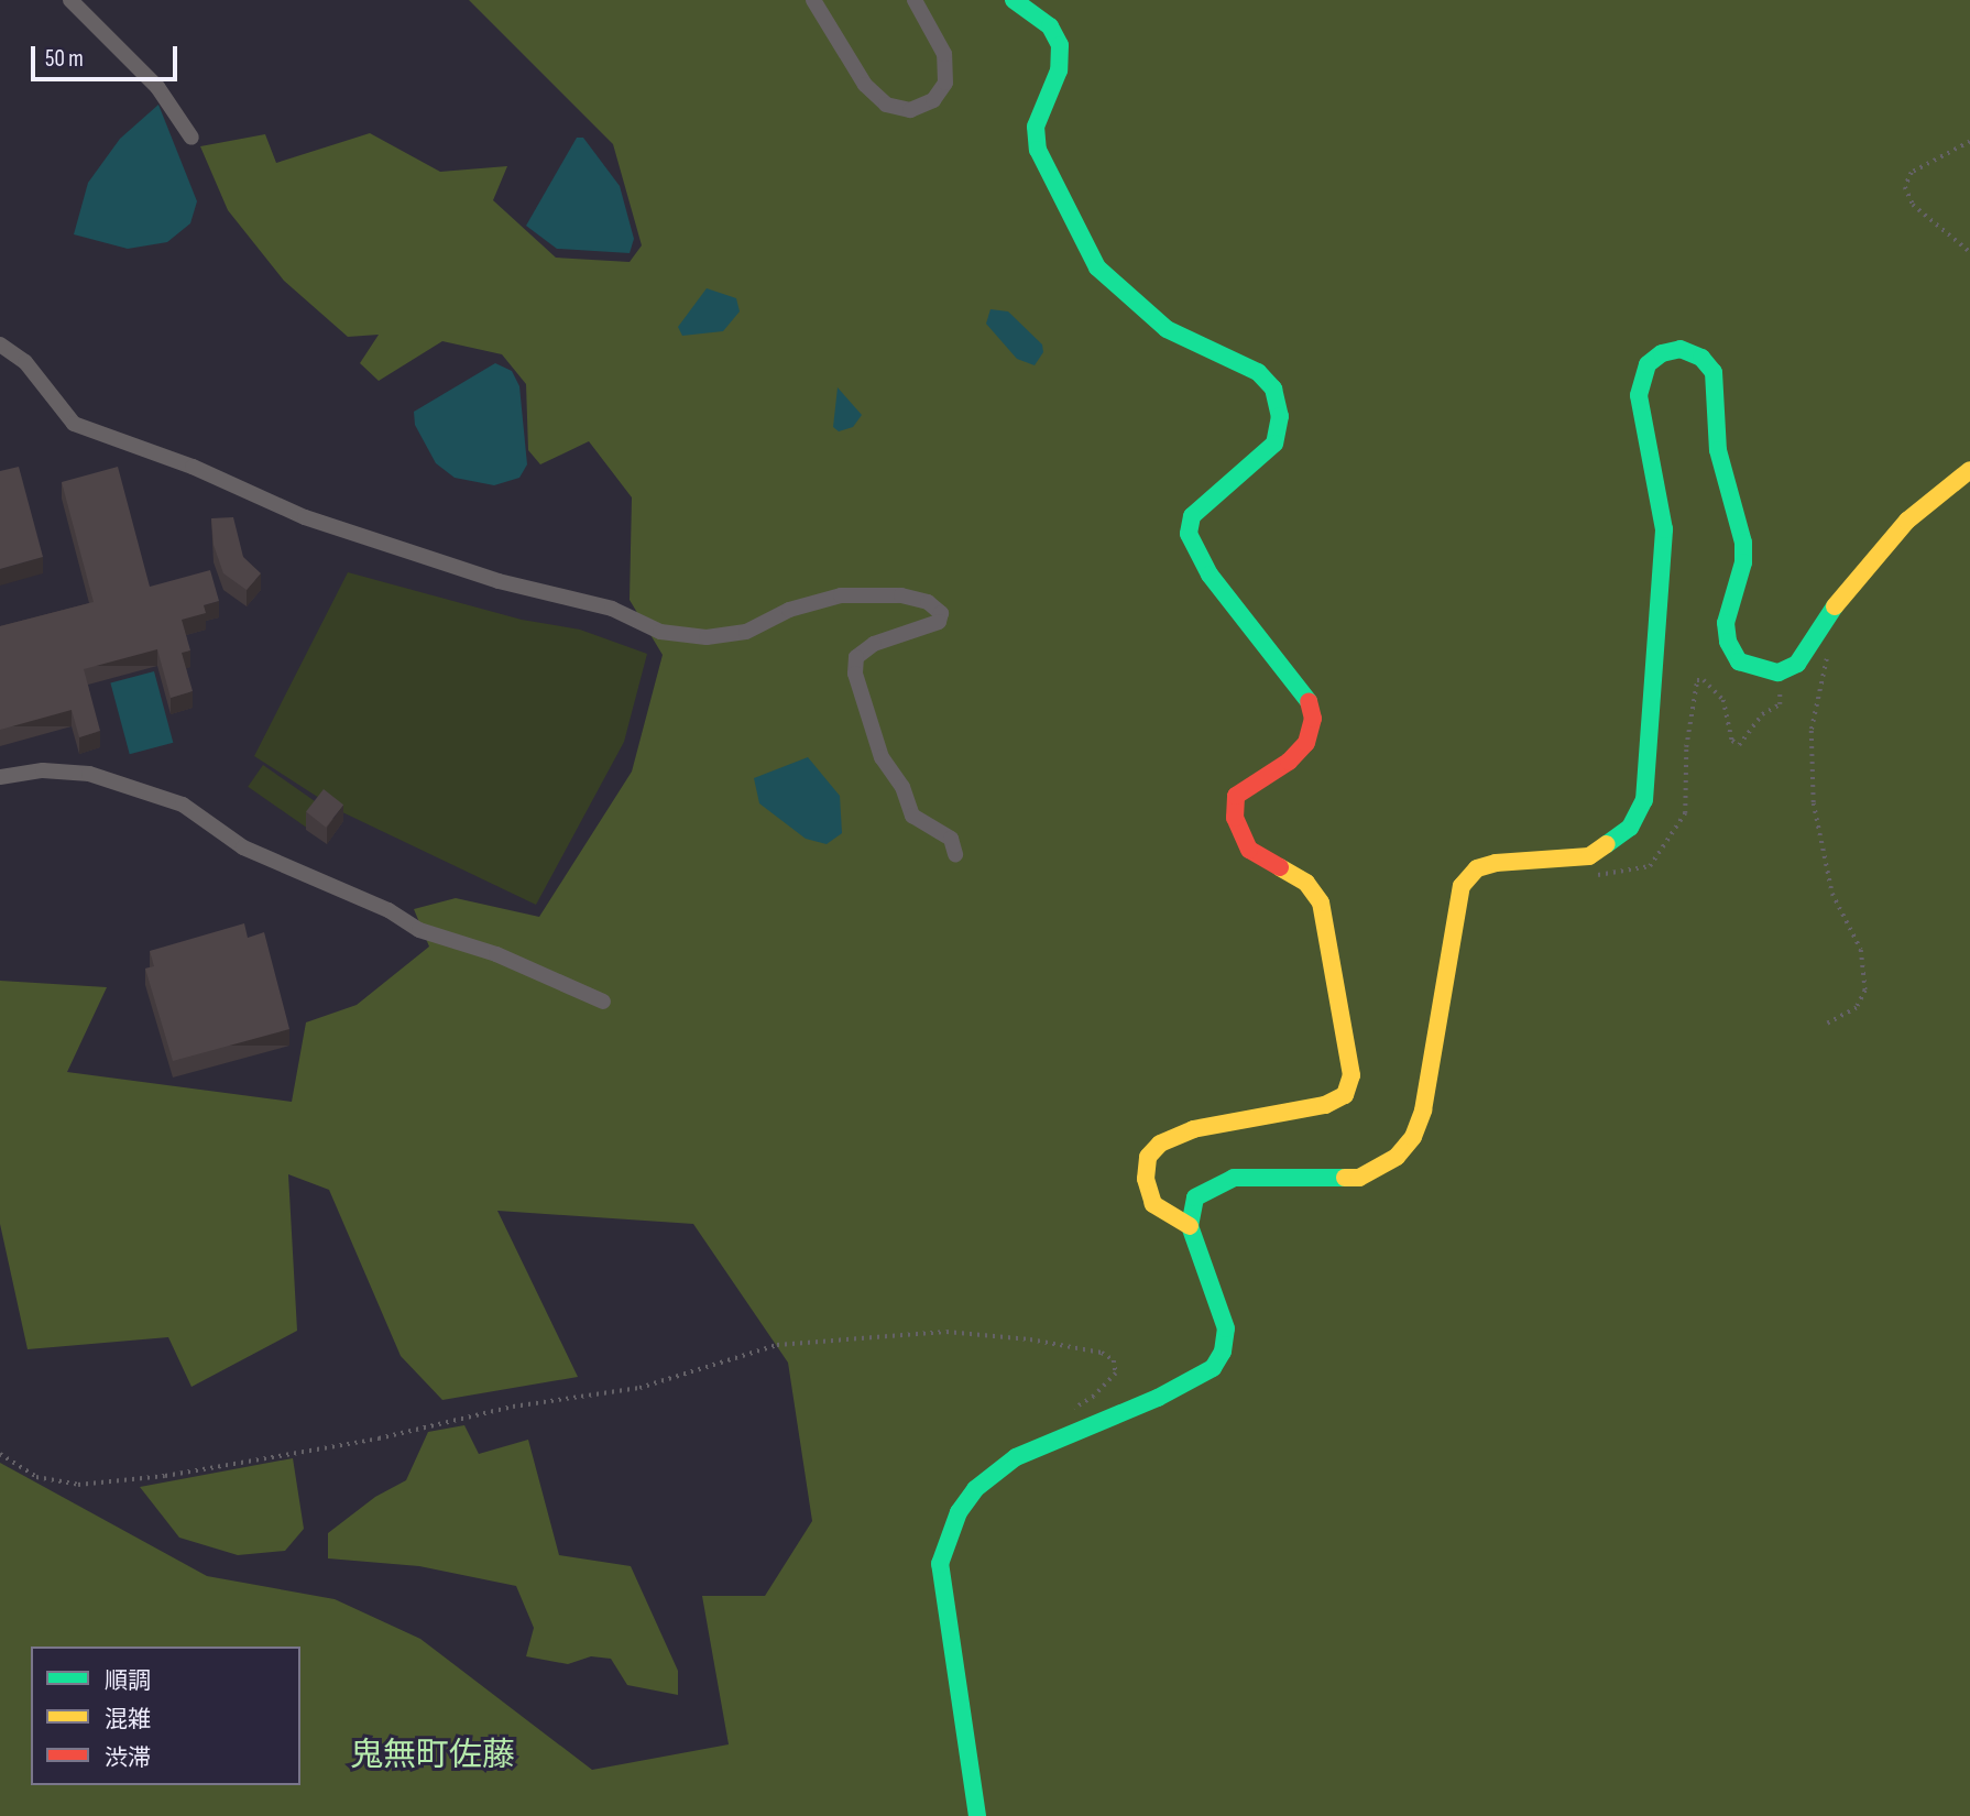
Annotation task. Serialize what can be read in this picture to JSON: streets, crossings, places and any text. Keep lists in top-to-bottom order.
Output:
{
  "districts": ["鬼無町佐藤"],
  "legend": ["順調", "混雑", "渋滞"],
  "scale_bar": "50 m"
}
